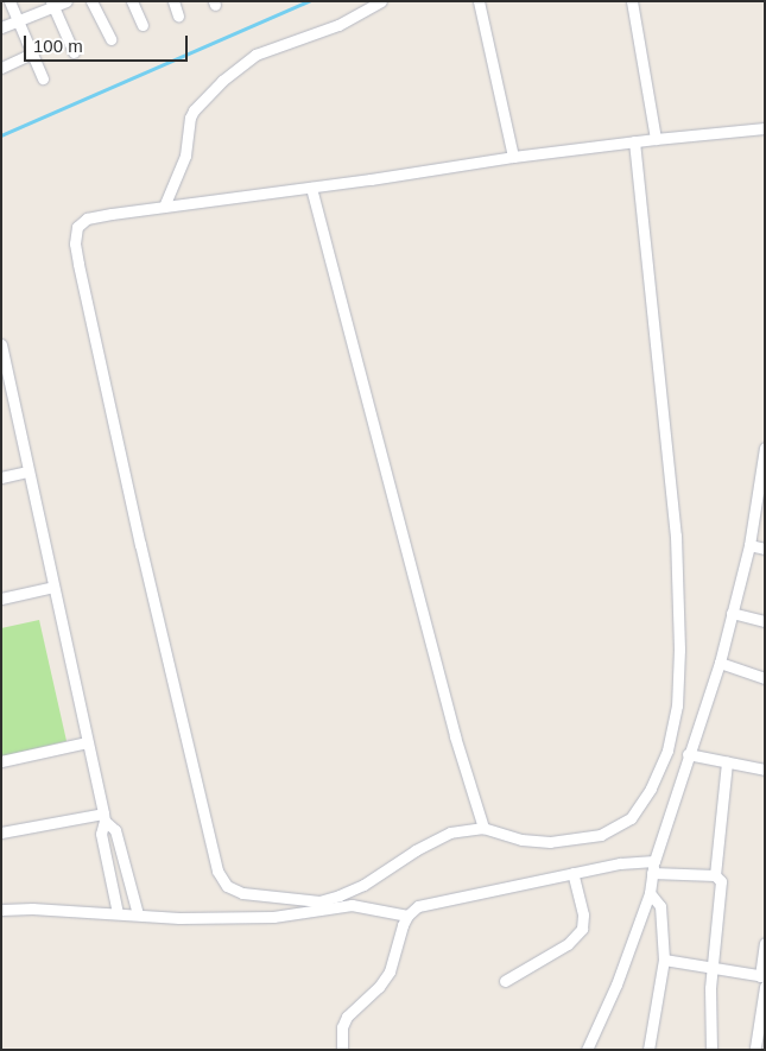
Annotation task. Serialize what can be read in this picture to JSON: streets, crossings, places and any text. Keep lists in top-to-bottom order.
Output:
{
  "scale_bar": "100 m"
}
